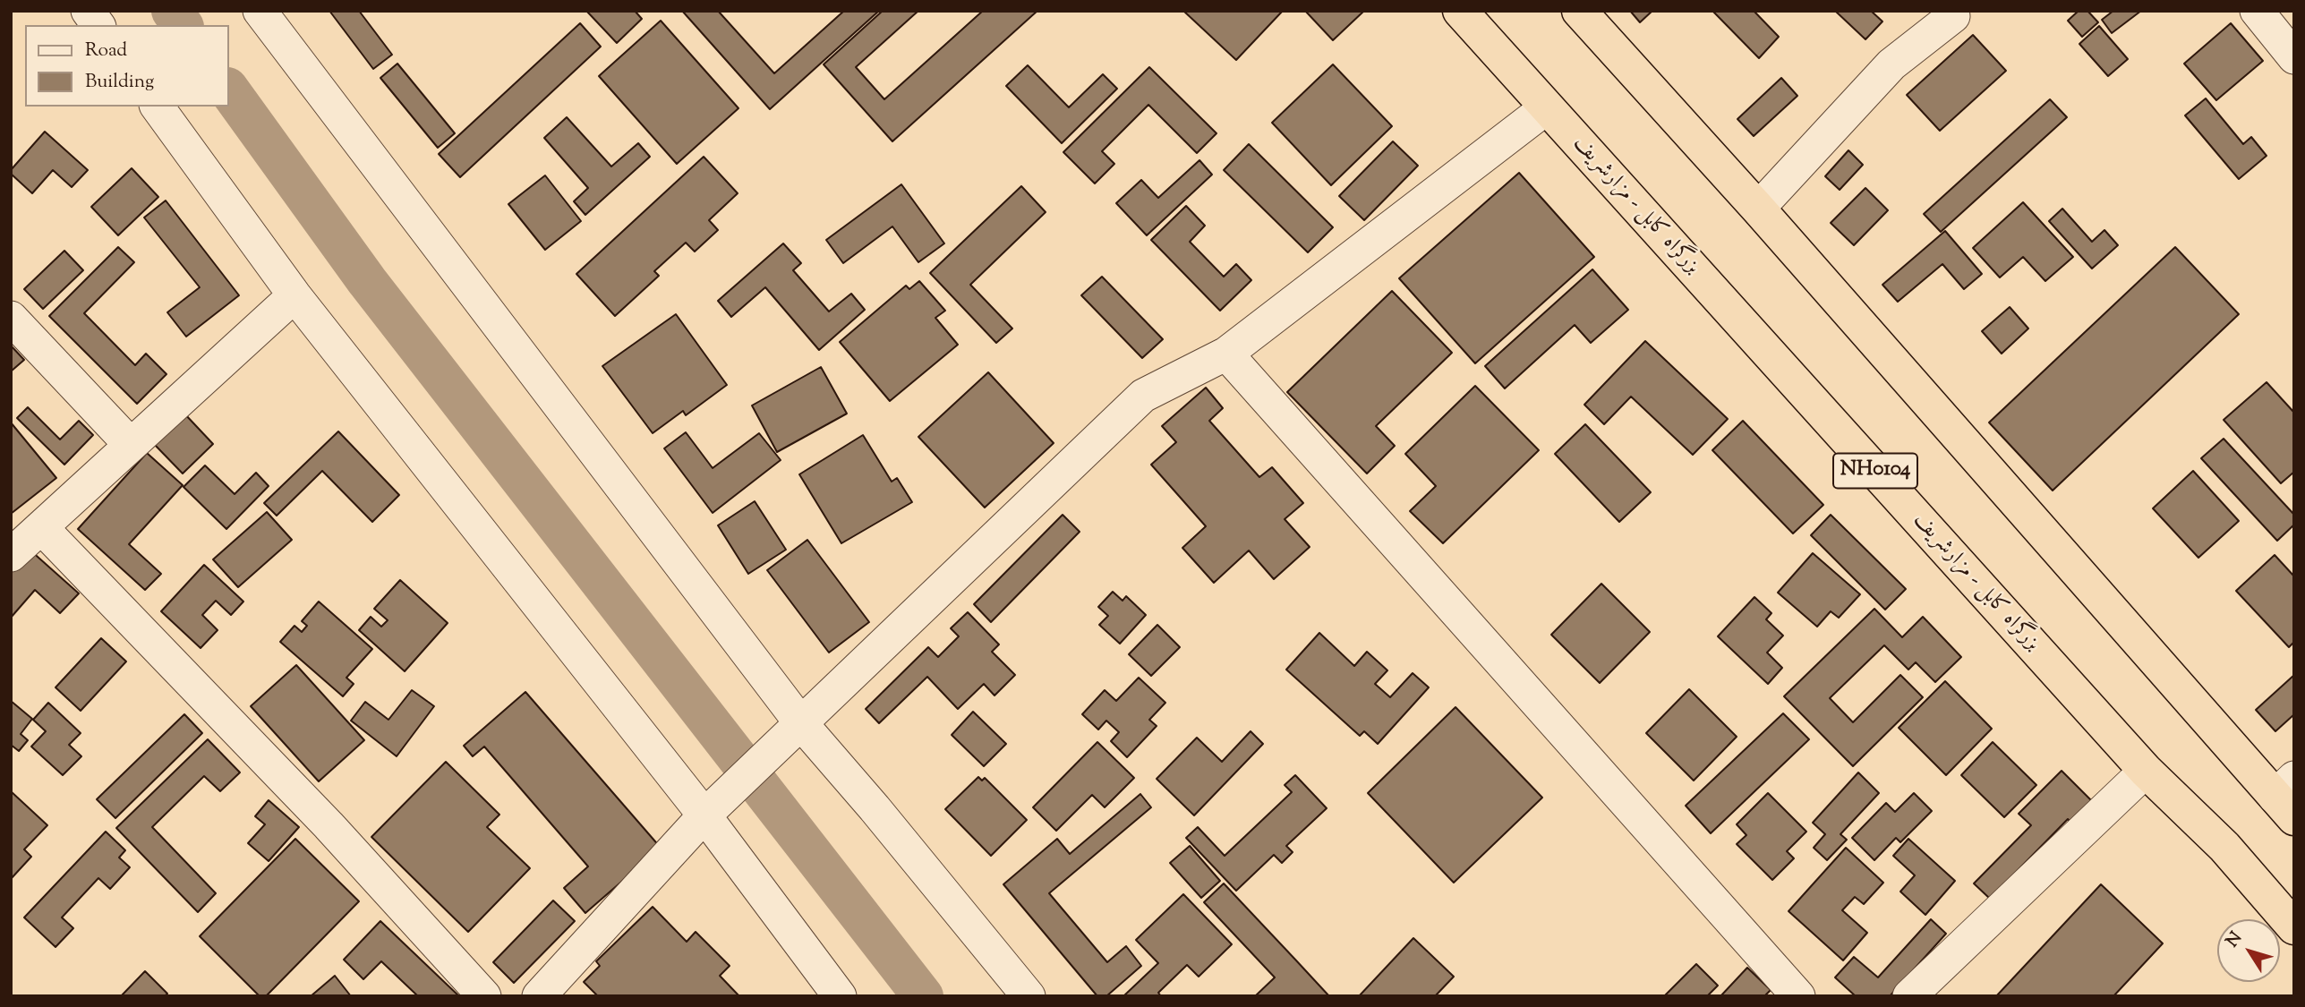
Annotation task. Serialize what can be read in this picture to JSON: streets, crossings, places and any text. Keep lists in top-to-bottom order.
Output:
{
  "streets": {
    "highway": ["بزرگراه کابل - مزارشریف", "NH0104"]
  },
  "legend": ["Road", "Building"],
  "north": "top left"
}
